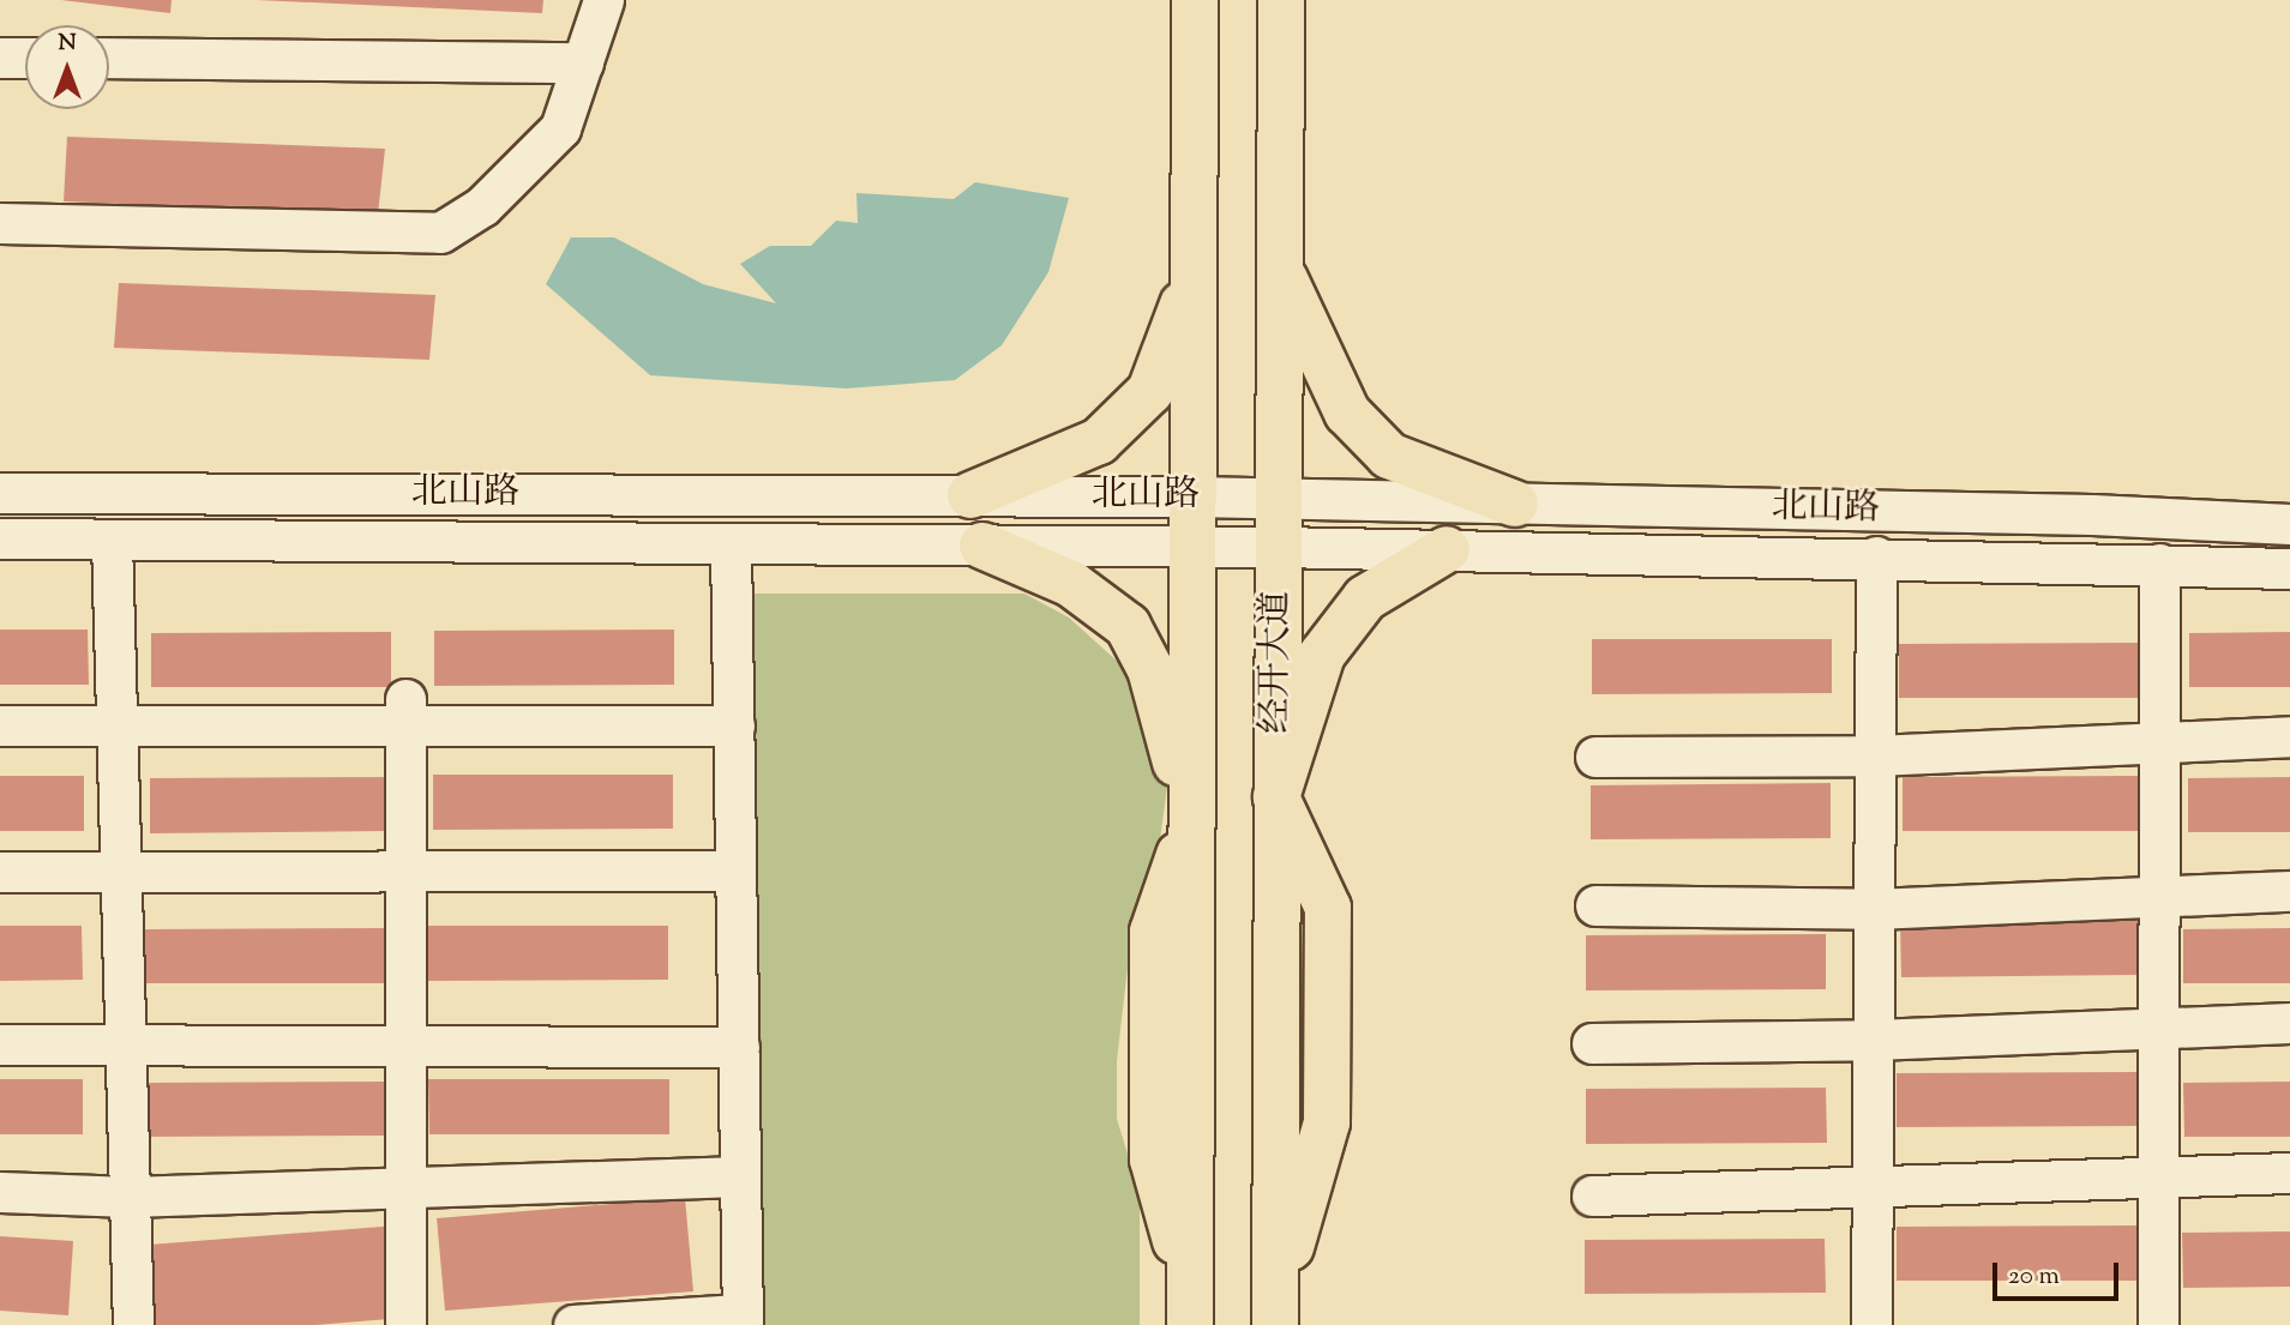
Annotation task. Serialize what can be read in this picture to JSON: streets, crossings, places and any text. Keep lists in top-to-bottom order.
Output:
{
  "streets": {
    "main road": ["经开大道"],
    "street": ["北山路"]
  },
  "crossings": [
    ["北山路", "经开大道"]
  ],
  "scale_bar": "20 m",
  "north": "top"
}
